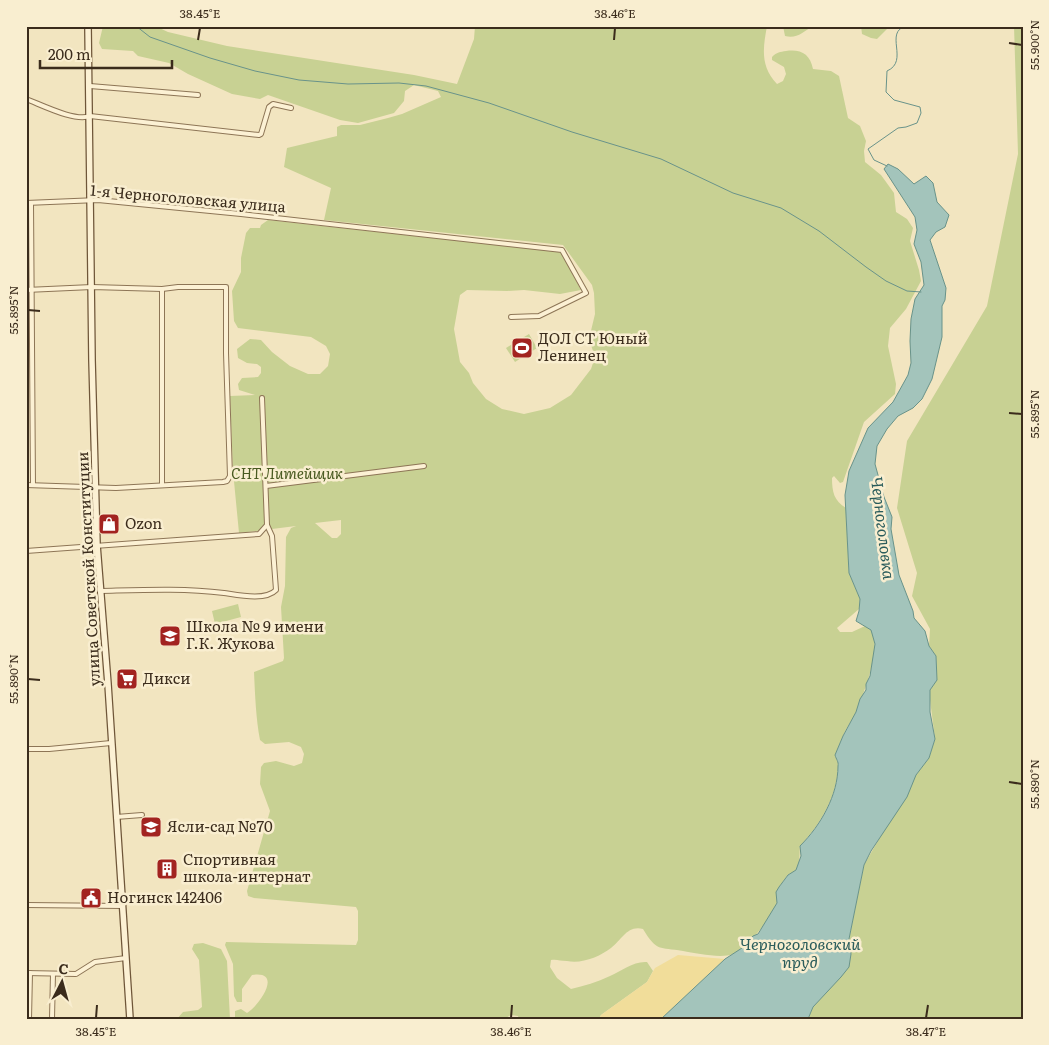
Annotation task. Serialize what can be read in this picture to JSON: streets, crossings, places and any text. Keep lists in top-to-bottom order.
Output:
{
  "streets": {
    "street": ["1-я Черноголовская улица", "улица Советской Конституции"]
  },
  "crossings": [
    ["1-я Черноголовская улица", "улица Советской Конституции"]
  ],
  "water": ["Черноголовка", "Черноголовский пруд"],
  "parks": ["СНТ Литейщик"],
  "places": {
    "sports": ["ДОЛ СТ Юный Ленинец"],
    "shop": ["Ozon"],
    "school or university": ["Школа № 9 имени Г.К. Жукова", "Ясли-сад №70"],
    "supermarket": ["Дикси"],
    "building": ["Спортивная школа-интернат"],
    "public building": ["Ногинск 142406"]
  },
  "scale_bar": "200 m",
  "north": "top",
  "coordinates": [
    "38.45°E",
    "38.46°E",
    "55.900°N",
    "55.895°N",
    "55.890°N",
    "38.47°E"
  ]
}
